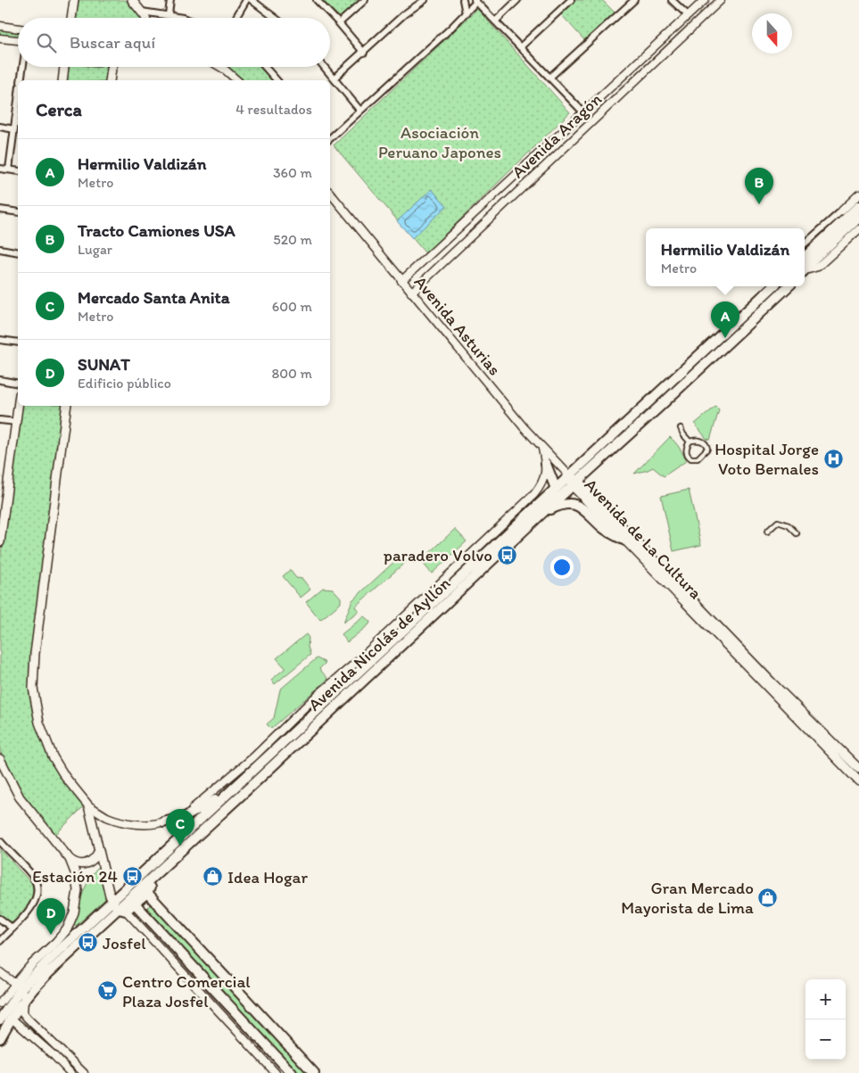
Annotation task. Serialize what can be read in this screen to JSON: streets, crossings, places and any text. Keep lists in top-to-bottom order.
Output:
{
  "streets": {
    "main road": ["Avenida de La Cultura", "Avenida Nicolás de Ayllón"],
    "street": ["Avenida Aragón", "Avenida Asturias"]
  },
  "crossings": [
    ["Avenida Aragón", "Avenida Asturias"],
    ["Avenida Asturias", "Avenida de La Cultura"],
    ["Avenida Asturias", "Avenida Nicolás de Ayllón"],
    ["Avenida de La Cultura", "Avenida Nicolás de Ayllón"]
  ],
  "parks": ["Asociación Peruano Japones"],
  "places": {
    "hospital": ["Hospital Jorge Voto Bernales"],
    "bus stop": ["paradero Volvo", "Estación 24", "Josfel"],
    "shop": ["Idea Hogar", "Gran Mercado Mayorista de Lima"],
    "supermarket": ["Centro Comercial Plaza Josfel"]
  },
  "north": "bottom",
  "page": {
    "search": "Buscar aquí",
    "heading": ["Cerca", "4 resultados"],
    "list": [
      {
        "mark": "A",
        "name": "Hermilio Valdizán",
        "note": "Metro",
        "value": "360 m"
      },
      {
        "mark": "B",
        "name": "Tracto Camiones USA",
        "note": "Lugar",
        "value": "520 m"
      },
      {
        "mark": "C",
        "name": "Mercado Santa Anita",
        "note": "Metro",
        "value": "600 m"
      },
      {
        "mark": "D",
        "name": "SUNAT",
        "note": "Edificio público",
        "value": "800 m"
      }
    ],
    "pins": [
      "B",
      "A",
      "C",
      "D"
    ],
    "popup": ["Hermilio Valdizán", "Metro"],
    "map_buttons": ["+", "−"]
  }
}
